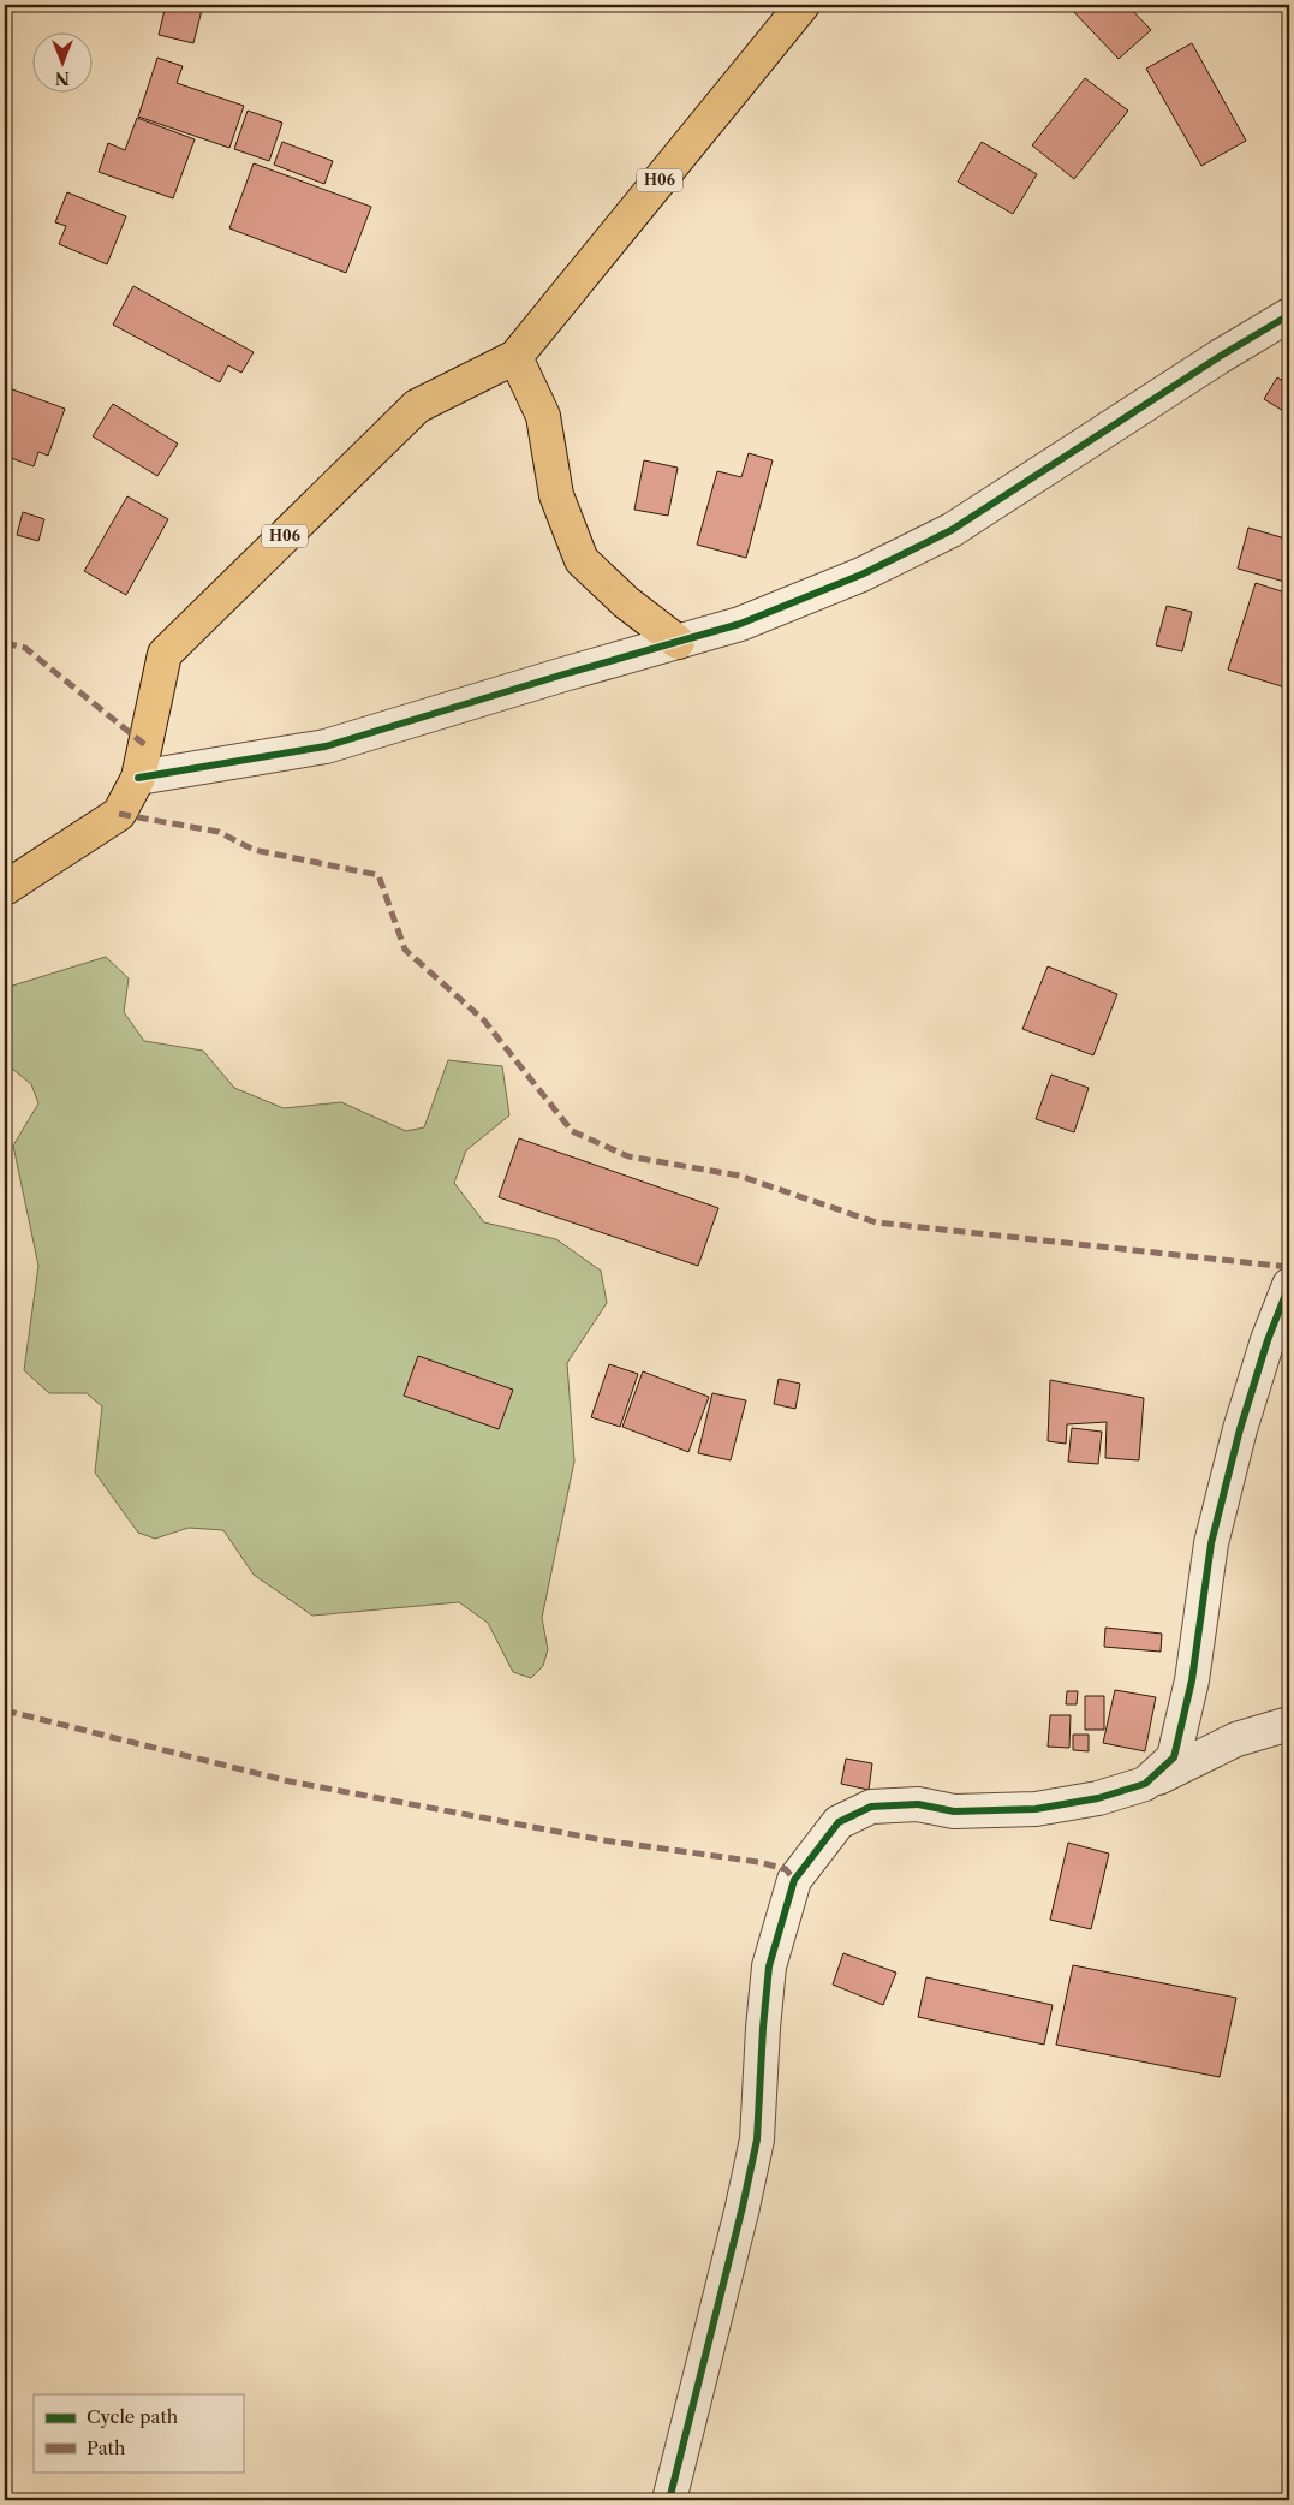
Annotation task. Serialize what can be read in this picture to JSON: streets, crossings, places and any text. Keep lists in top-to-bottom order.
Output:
{
  "streets": {
    "highway": ["H06"]
  },
  "legend": ["Cycle path", "Path"],
  "north": "bottom"
}
